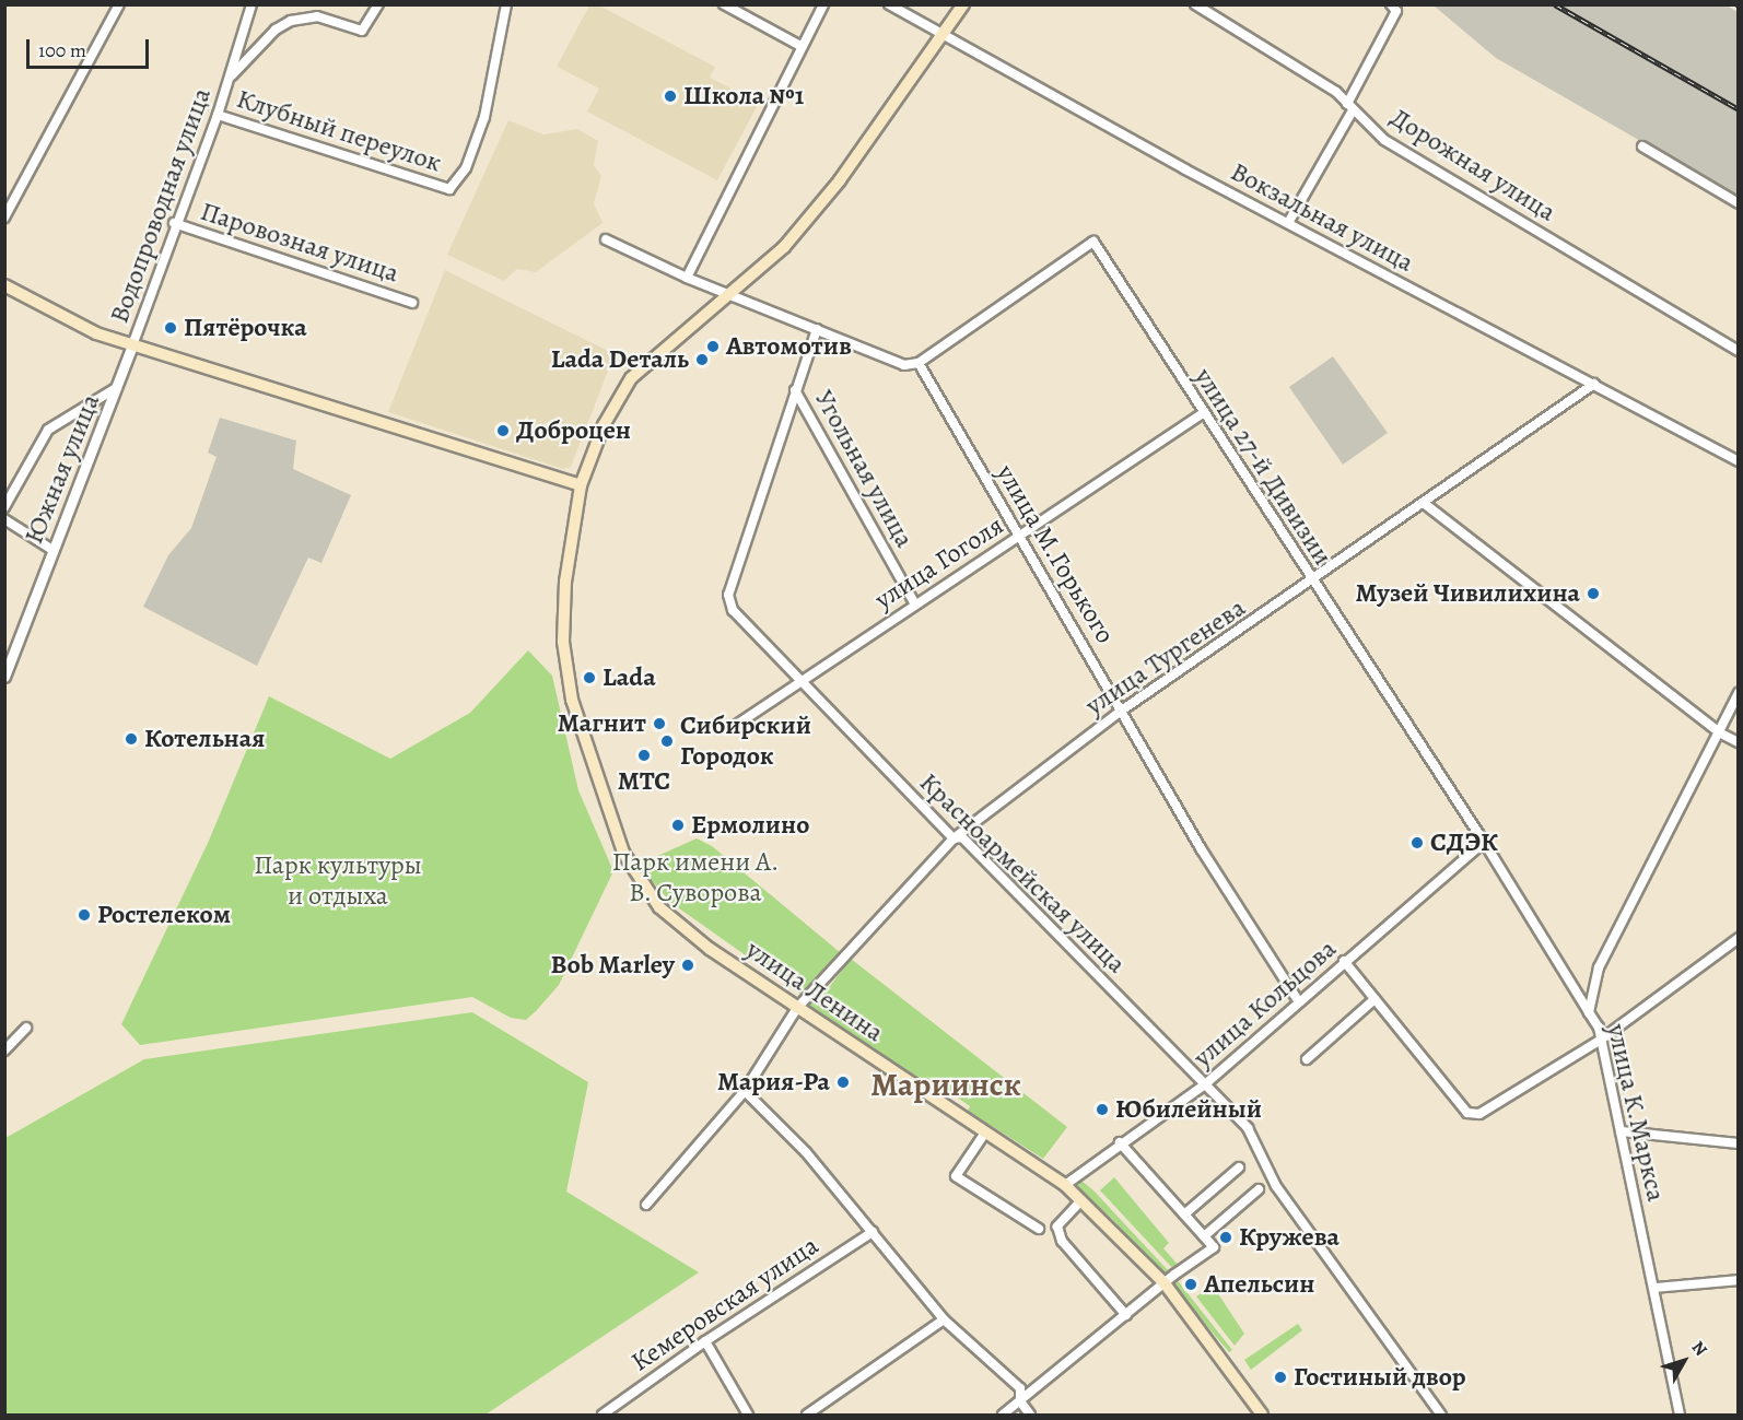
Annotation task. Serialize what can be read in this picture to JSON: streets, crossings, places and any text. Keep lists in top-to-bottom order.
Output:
{
  "streets": {
    "main road": ["улица Ленина"],
    "street": [
      "Клубный переулок",
      "Дорожная улица",
      "Водопроводная улица",
      "Вокзальная улица",
      "Паровозная улица",
      "улица 27-й Дивизии",
      "Южная улица",
      "Угольная улица",
      "улица М.Горького",
      "улица Гоголя",
      "улица Тургенева",
      "Красноармейская улица",
      "улица Кольцова",
      "улица К.Маркса",
      "Кемеровская улица"
    ]
  },
  "crossings": [
    ["Клубный переулок", "Водопроводная улица"],
    ["Водопроводная улица", "Паровозная улица"],
    ["Водопроводная улица", "Южная улица"],
    ["Вокзальная улица", "улица Тургенева"],
    ["Вокзальная улица", "улица Ленина"],
    ["улица 27-й Дивизии", "улица М.Горького"],
    ["улица 27-й Дивизии", "улица Гоголя"],
    ["улица 27-й Дивизии", "улица Тургенева"],
    ["улица 27-й Дивизии", "улица Кольцова"],
    ["улица 27-й Дивизии", "улица К.Маркса"],
    ["Угольная улица", "улица Гоголя"],
    ["Угольная улица", "Красноармейская улица"],
    ["улица М.Горького", "улица Гоголя"],
    ["улица М.Горького", "улица Тургенева"],
    ["улица М.Горького", "улица Кольцова"],
    ["улица Гоголя", "Красноармейская улица"],
    ["улица Тургенева", "Красноармейская улица"],
    ["улица Тургенева", "улица Ленина"],
    ["Красноармейская улица", "улица Кольцова"],
    ["улица Ленина", "улица Кольцова"]
  ],
  "districts": ["Мариинск"],
  "parks": ["Парк имени А. В. Суворова", "Парк культуры и отдыха"],
  "places": [
    "Школа №1",
    "Пятёрочка",
    "Автомотив",
    "Lada Dеталь",
    "Доброцен",
    "Музей Чивилихина",
    "Lada",
    "Магнит",
    "Котельная",
    "Сибирский Городок",
    "МТС",
    "Ермолино",
    "СДЭК",
    "Ростелеком",
    "Bob Marley",
    "Мария-Ра",
    "Юбилейный",
    "Кружева",
    "Апельсин",
    "Гостиный двор"
  ],
  "scale_bar": "100 m",
  "north": "top right"
}
